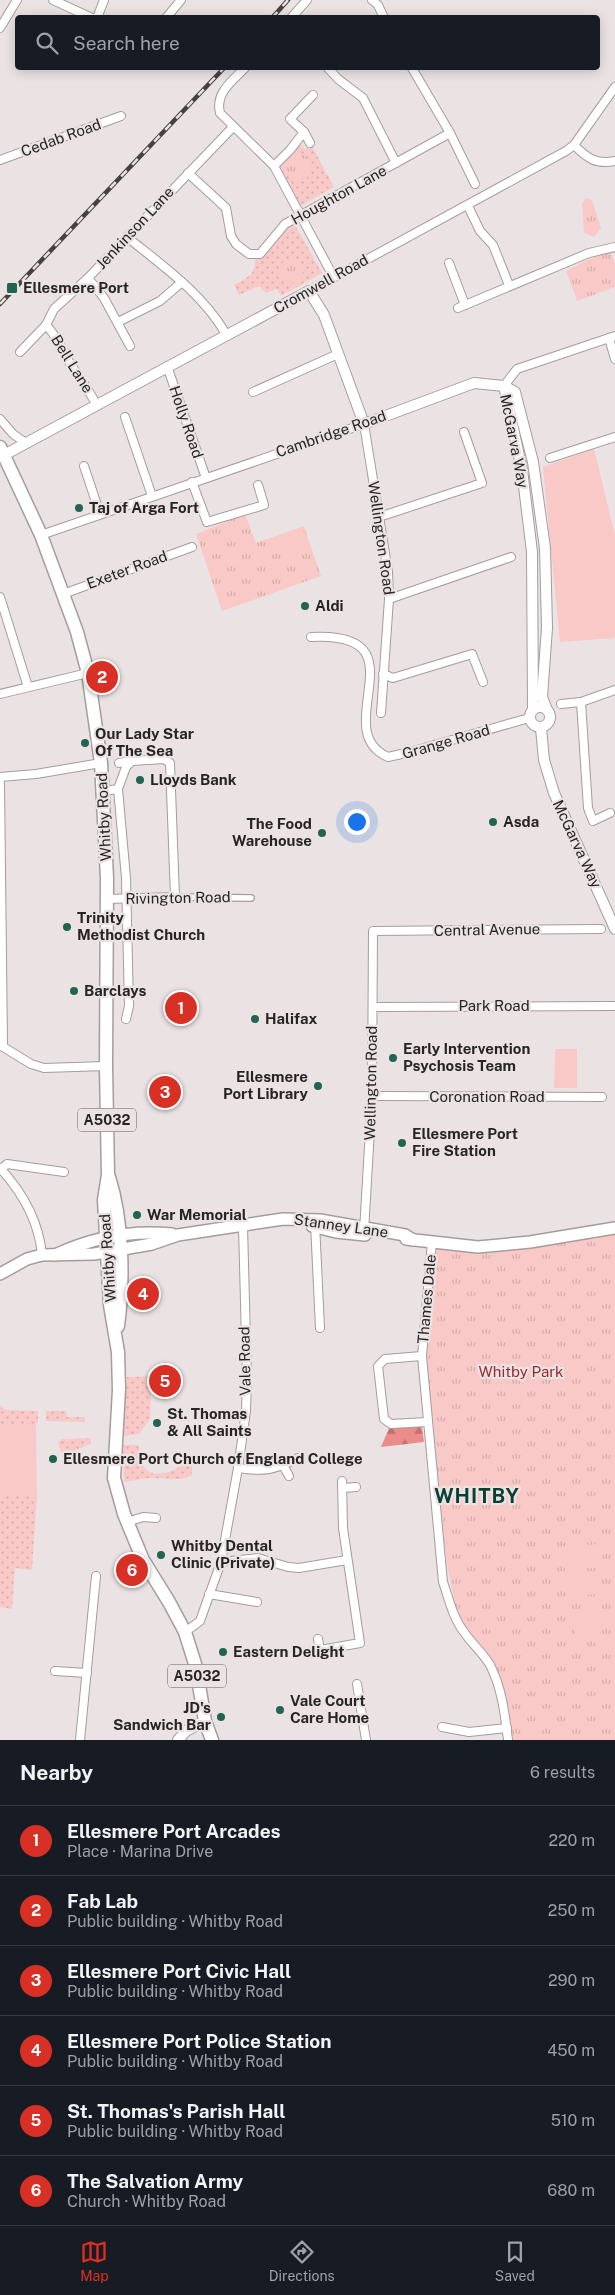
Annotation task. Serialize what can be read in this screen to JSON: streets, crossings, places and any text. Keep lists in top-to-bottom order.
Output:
{
  "streets": {
    "main road": ["Whitby Road", "A5032", "Stanney Lane"],
    "street": [
      "Cedab Road",
      "Houghton Lane",
      "Jenkinson Lane",
      "Cromwell Road",
      "Bell Lane",
      "Holly Road",
      "Cambridge Road",
      "McGarva Way",
      "Wellington Road",
      "Exeter Road",
      "Grange Road",
      "Rivington Road",
      "Central Avenue",
      "Park Road",
      "Coronation Road",
      "Thames Dale",
      "Vale Road"
    ]
  },
  "crossings": [
    ["Houghton Lane", "Jenkinson Lane"],
    ["Jenkinson Lane", "Bell Lane"],
    ["Cromwell Road", "Bell Lane"],
    ["Cromwell Road", "Holly Road"],
    ["Cromwell Road", "Whitby Road"],
    ["Holly Road", "Cambridge Road"],
    ["Cambridge Road", "McGarva Way"],
    ["Cambridge Road", "Wellington Road"],
    ["Cambridge Road", "Whitby Road"],
    ["McGarva Way", "Grange Road"],
    ["Wellington Road", "Central Avenue"],
    ["Wellington Road", "Park Road"],
    ["Wellington Road", "Coronation Road"],
    ["Wellington Road", "Stanney Lane"],
    ["Exeter Road", "Whitby Road"],
    ["Whitby Road", "Rivington Road"],
    ["Whitby Road", "A5032"],
    ["Whitby Road", "Stanney Lane"],
    ["Whitby Road", "Vale Road"],
    ["A5032", "Vale Road"],
    ["Stanney Lane", "Thames Dale"],
    ["Stanney Lane", "Vale Road"]
  ],
  "districts": ["WHITBY"],
  "parks": ["Whitby Park"],
  "places": {
    "transit": ["Ellesmere Port"],
    "other": [
      "Taj of Arga Fort",
      "Aldi",
      "Our Lady Star Of The Sea",
      "Lloyds Bank",
      "Asda",
      "The Food Warehouse",
      "Trinity Methodist Church",
      "Barclays",
      "Halifax",
      "Early Intervention Psychosis Team",
      "Ellesmere Port Library",
      "Ellesmere Port Fire Station",
      "War Memorial",
      "St. Thomas & All Saints",
      "Ellesmere Port Church of England College",
      "Whitby Dental Clinic (Private)",
      "Eastern Delight",
      "Vale Court Care Home",
      "JD's Sandwich Bar"
    ]
  },
  "page": {
    "search": "Search here",
    "pins": [
      "2",
      "1",
      "3",
      "4",
      "5",
      "6"
    ],
    "heading": ["Nearby", "6 results"],
    "list": [
      {
        "mark": "1",
        "name": "Ellesmere Port Arcades",
        "note": "Place · Marina Drive",
        "value": "220 m"
      },
      {
        "mark": "2",
        "name": "Fab Lab",
        "note": "Public building · Whitby Road",
        "value": "250 m"
      },
      {
        "mark": "3",
        "name": "Ellesmere Port Civic Hall",
        "note": "Public building · Whitby Road",
        "value": "290 m"
      },
      {
        "mark": "4",
        "name": "Ellesmere Port Police Station",
        "note": "Public building · Whitby Road",
        "value": "450 m"
      },
      {
        "mark": "5",
        "name": "St. Thomas's Parish Hall",
        "note": "Public building · Whitby Road",
        "value": "510 m"
      },
      {
        "mark": "6",
        "name": "The Salvation Army",
        "note": "Church · Whitby Road",
        "value": "680 m"
      }
    ],
    "nav": ["Map", "Directions", "Saved"]
  }
}
